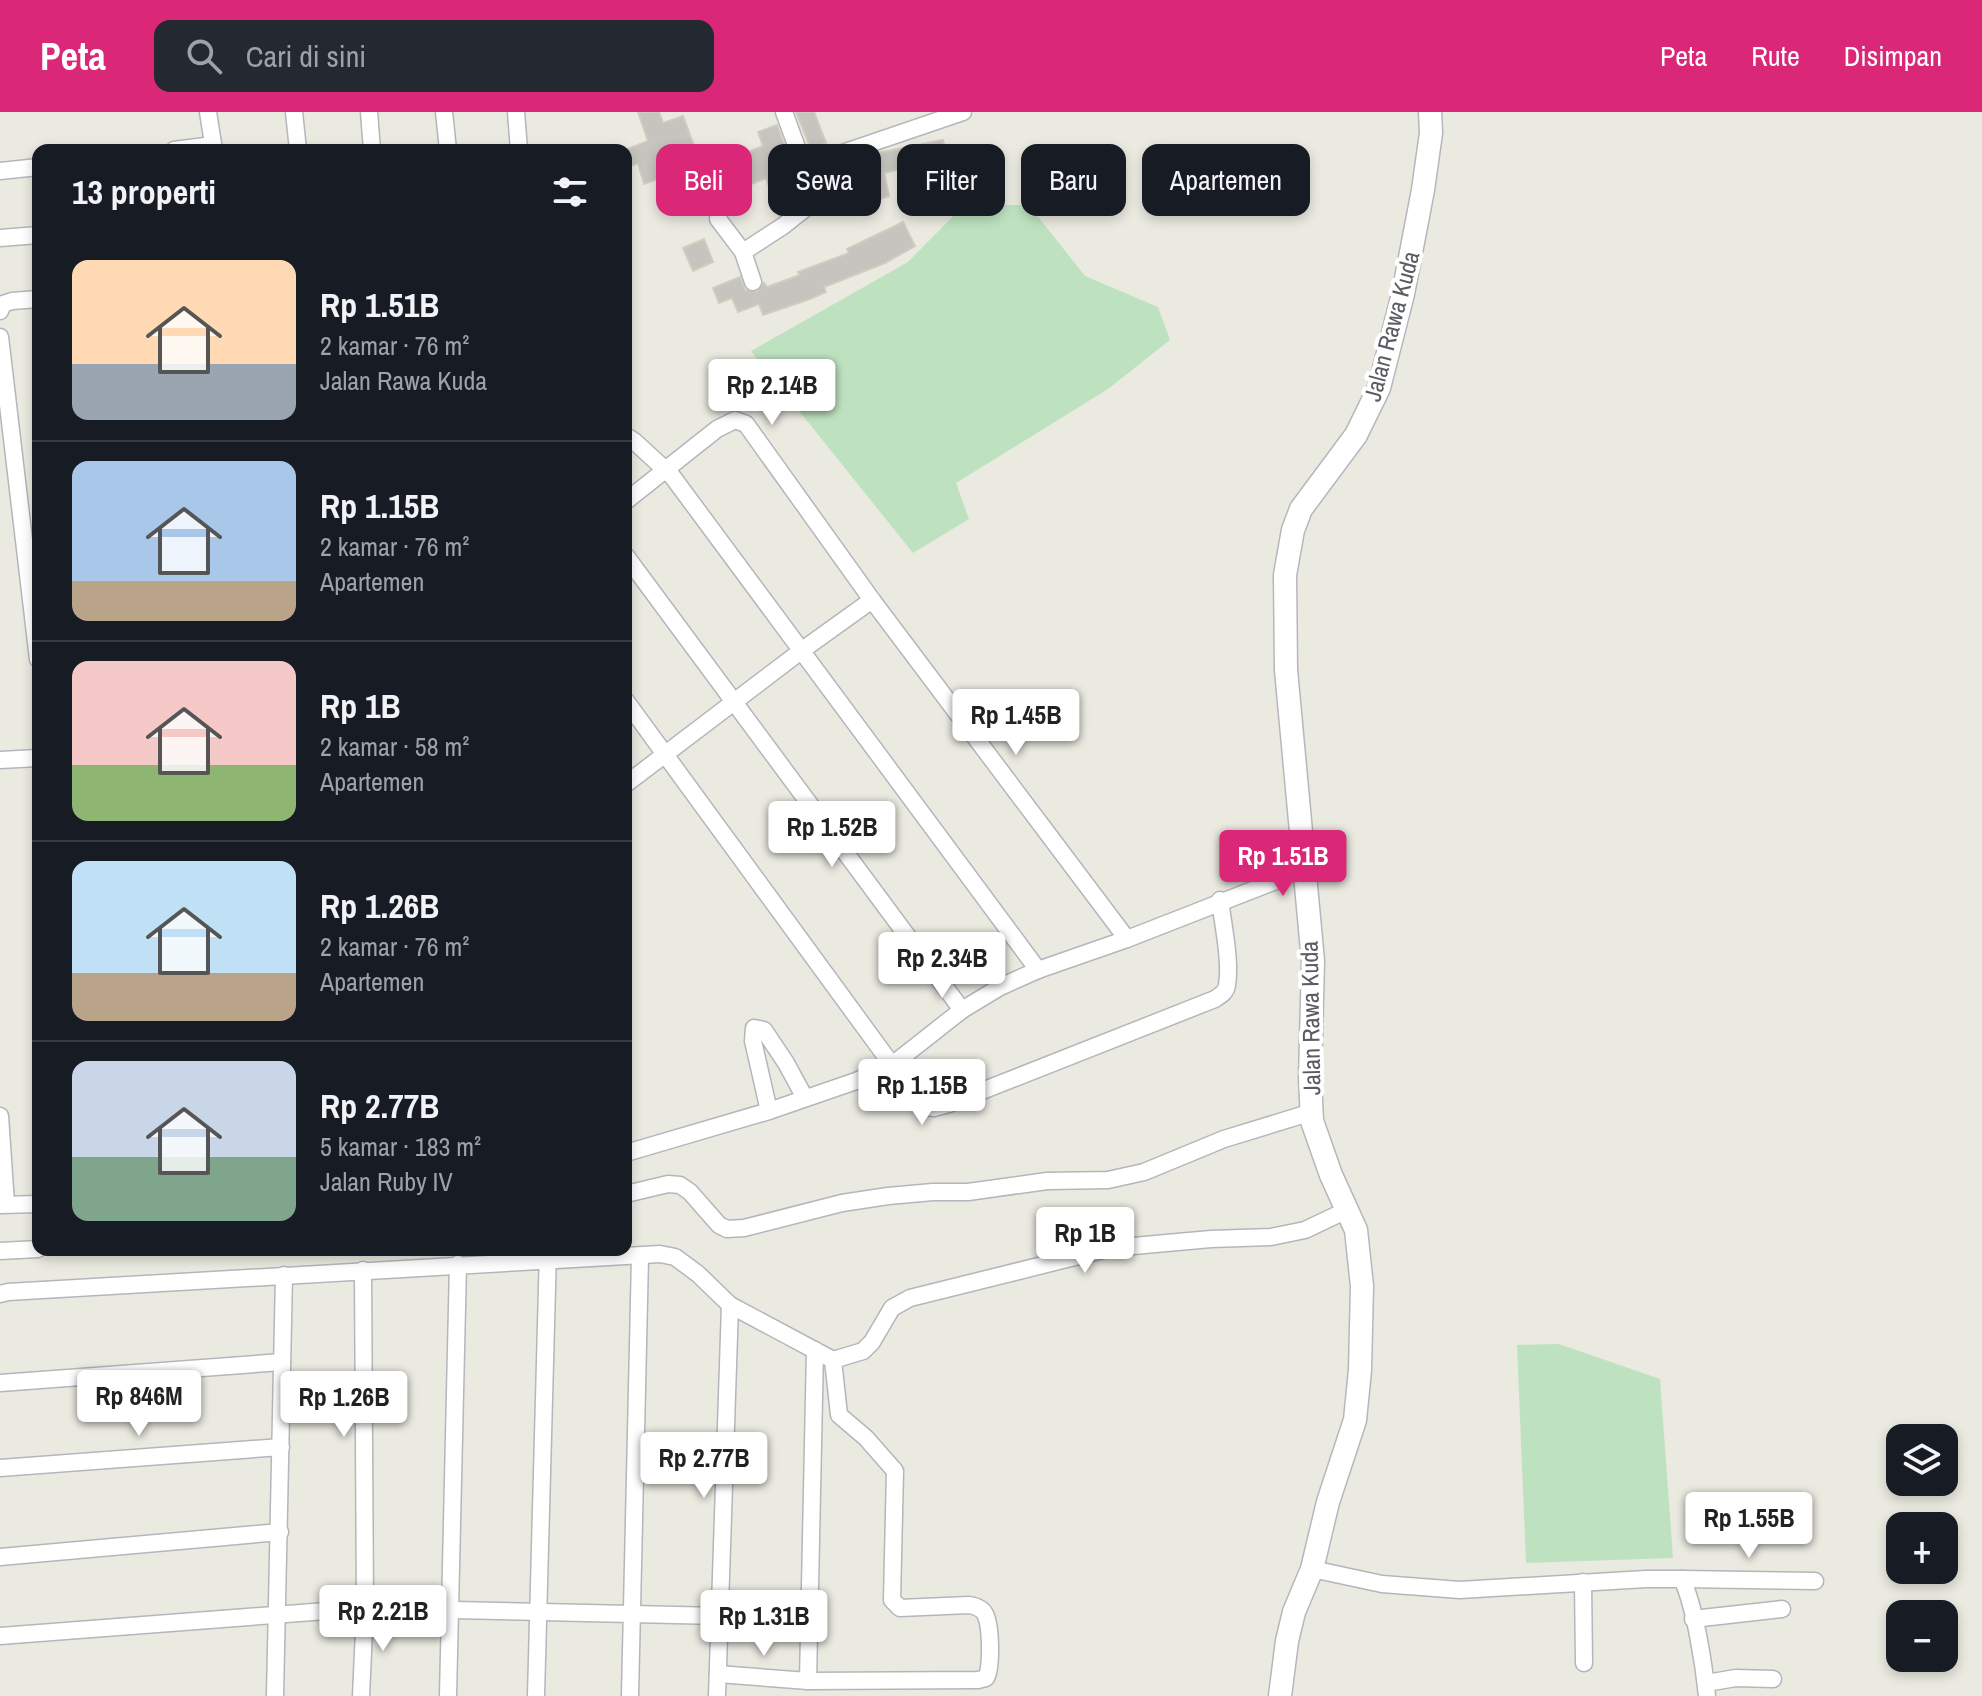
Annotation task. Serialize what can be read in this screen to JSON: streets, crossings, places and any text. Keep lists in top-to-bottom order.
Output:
{
  "streets": {
    "street": ["Jalan Rawa Kuda"]
  },
  "page": {
    "header": "Peta",
    "search": "Cari di sini",
    "nav": ["Peta", "Rute", "Disimpan"],
    "chip": [
      "Beli",
      "Sewa",
      "Filter",
      "Baru",
      "Apartemen"
    ],
    "heading": "13 properti",
    "list": [
      {
        "name": "Rp 1.51B",
        "note": "2 kamar · 76 m² · Jalan Rawa Kuda"
      },
      {
        "name": "Rp 1.15B",
        "note": "2 kamar · 76 m² · Apartemen"
      },
      {
        "name": "Rp 1B",
        "note": "2 kamar · 58 m² · Apartemen"
      },
      {
        "name": "Rp 1.26B",
        "note": "2 kamar · 76 m² · Apartemen"
      },
      {
        "name": "Rp 2.77B",
        "note": "5 kamar · 183 m² · Jalan Ruby IV"
      }
    ],
    "price": [
      "Rp 2.14B",
      "Rp 1.45B",
      "Rp 1.52B",
      "Rp 1.51B",
      "Rp 2.34B",
      "Rp 1.15B",
      "Rp 1B",
      "Rp 846M",
      "Rp 1.26B",
      "Rp 2.77B",
      "Rp 1.55B",
      "Rp 2.21B",
      "Rp 1.31B"
    ],
    "map_buttons": ["+", "−"]
  }
}
